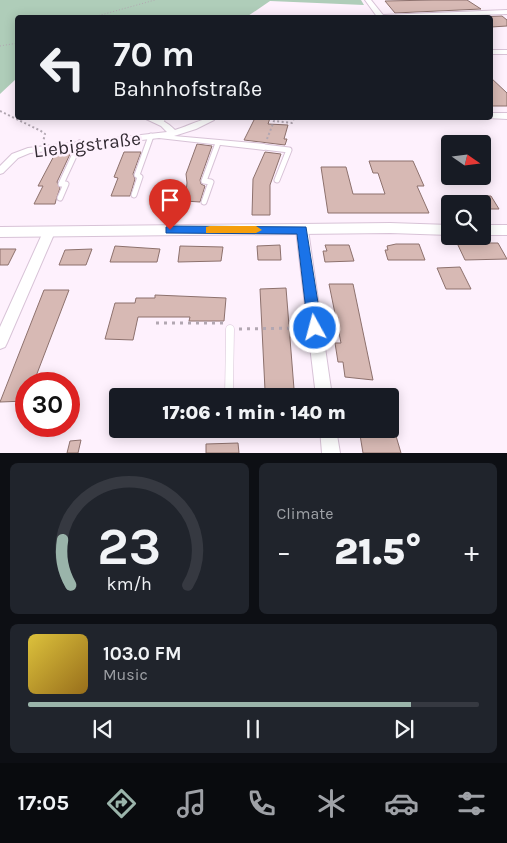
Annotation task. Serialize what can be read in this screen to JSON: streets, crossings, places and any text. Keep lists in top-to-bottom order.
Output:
{
  "streets": {
    "street": ["Liebigstraße"]
  },
  "north": "right",
  "page": {
    "turn": ["70 m", "Bahnhofstraße"],
    "limit": "30",
    "trip": "17:06 · 1 min · 140 m",
    "tile": "Climate",
    "heat": ["−", "21.5°", "+"],
    "song": ["103.0 FM", "Music"],
    "tabs": "17:05",
    "gauge": ["23", "km/h"]
  }
}
